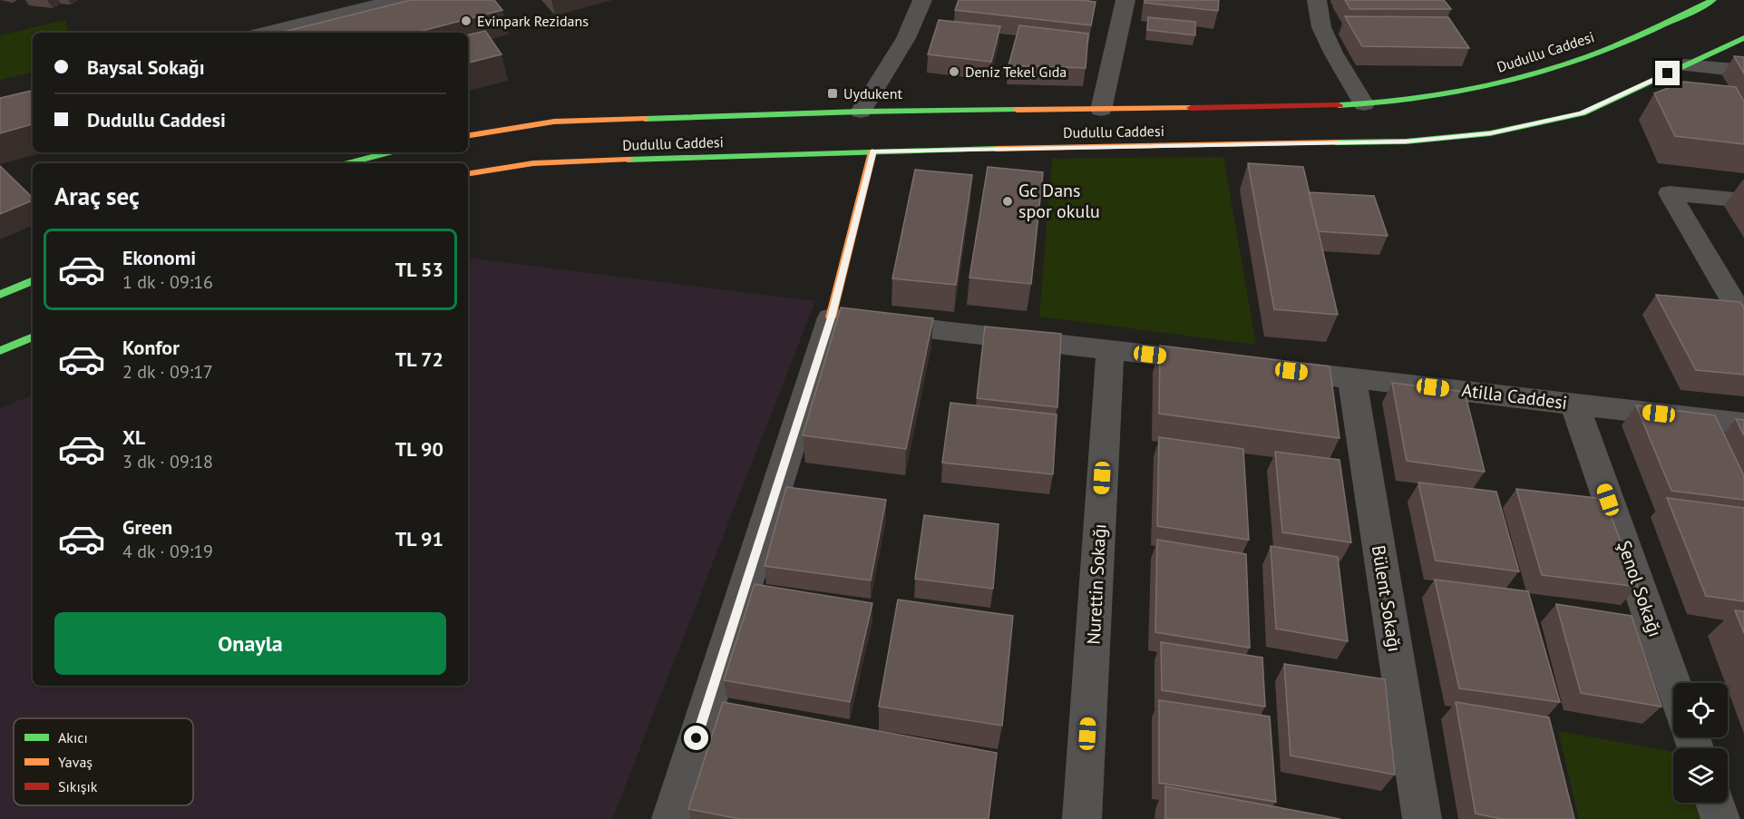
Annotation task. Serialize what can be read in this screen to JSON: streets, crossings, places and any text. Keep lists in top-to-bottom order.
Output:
{
  "streets": {
    "main road": ["Dudullu Caddesi"],
    "street": [
      "Atilla Caddesi",
      "Nurettin Sokağı",
      "Şenol Sokağı",
      "Bülent Sokağı"
    ]
  },
  "crossings": [
    ["Atilla Caddesi", "Şenol Sokağı"],
    ["Atilla Caddesi", "Bülent Sokağı"]
  ],
  "places": {
    "other": ["Evinpark Rezidans", "Deniz Tekel Gıda", "Gc Dans spor okulu"],
    "transit": ["Uydukent"]
  },
  "legend": ["Akıcı", "Yavaş", "Sıkışık"],
  "page": {
    "banner": ["Baysal Sokağı", "Dudullu Caddesi"],
    "heading": "Araç seç",
    "list": [
      {
        "name": "Ekonomi",
        "note": "1 dk · 09:16",
        "value": "TL 53"
      },
      {
        "name": "Konfor",
        "note": "2 dk · 09:17",
        "value": "TL 72"
      },
      {
        "name": "XL",
        "note": "3 dk · 09:18",
        "value": "TL 90"
      },
      {
        "name": "Green",
        "note": "4 dk · 09:19",
        "value": "TL 91"
      }
    ],
    "buttons": "Onayla"
  }
}
